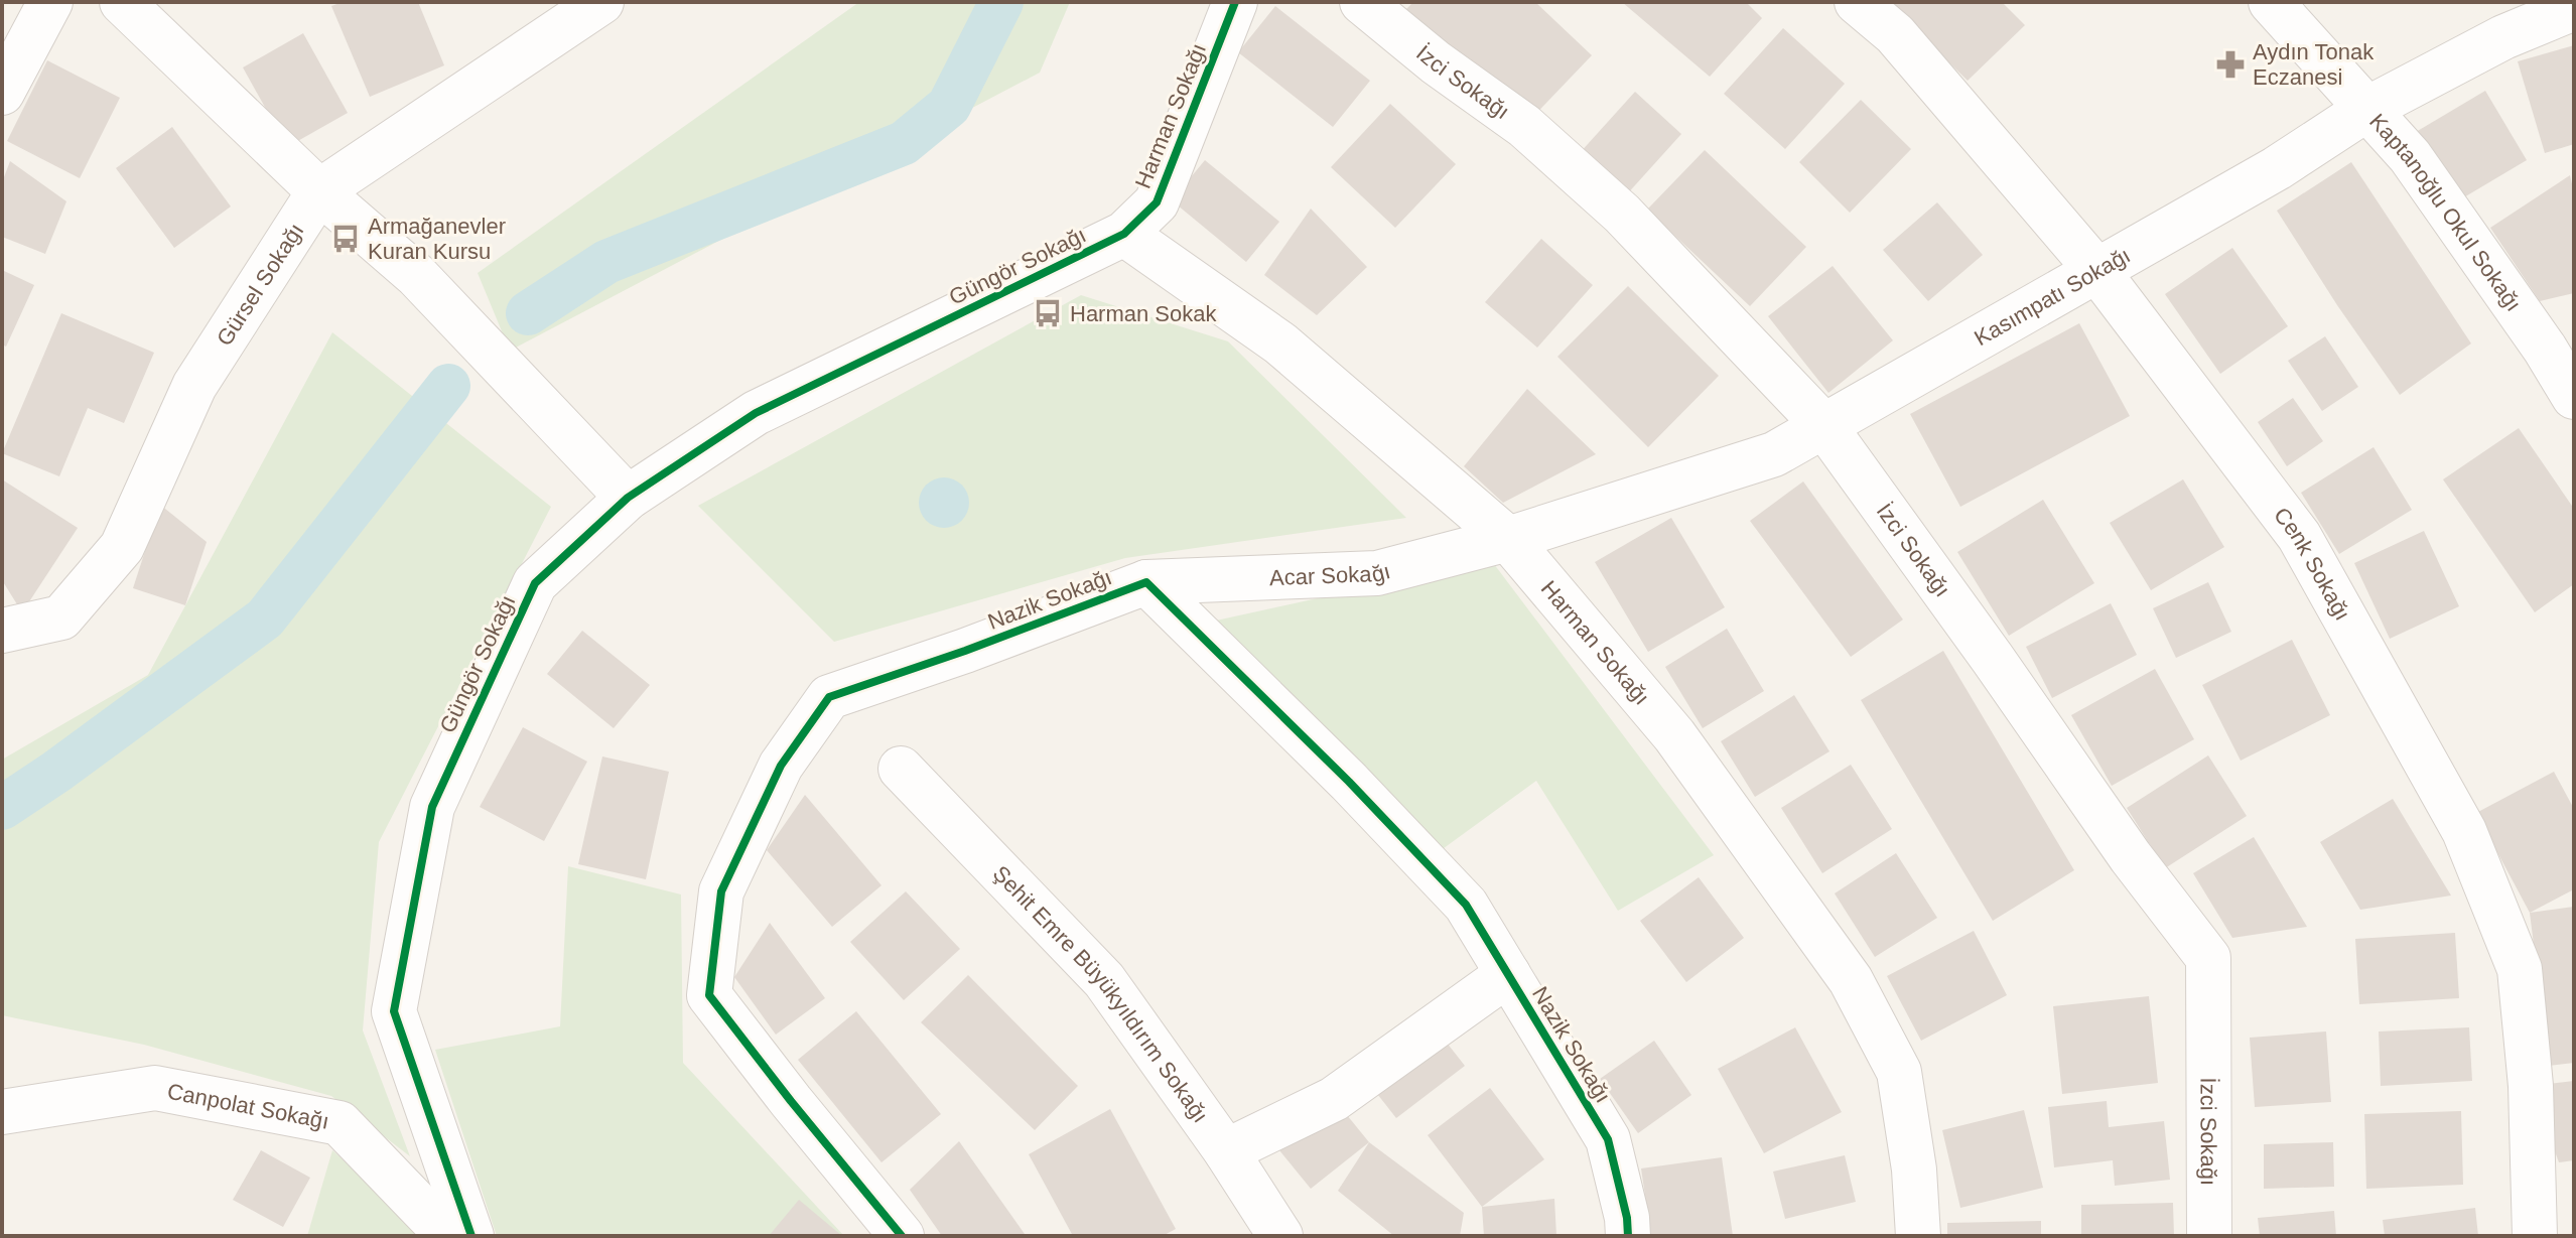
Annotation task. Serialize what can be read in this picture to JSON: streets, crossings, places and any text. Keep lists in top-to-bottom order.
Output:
{
  "streets": {
    "street": [
      "İzci Sokağı",
      "Harman Sokağı",
      "Kaptanoğlu Okul Sokağı",
      "Güngör Sokağı",
      "Gürsel Sokağı",
      "Kasımpatı Sokağı",
      "Cenk Sokağı",
      "Acar Sokağı",
      "Nazik Sokağı",
      "Şehit Emre Büyükyıldırım Sokağı",
      "Canpolat Sokağı"
    ]
  },
  "crossings": [
    ["İzci Sokağı", "Kasımpatı Sokağı"],
    ["Harman Sokağı", "Güngör Sokağı"],
    ["Harman Sokağı", "Kasımpatı Sokağı"],
    ["Harman Sokağı", "Acar Sokağı"],
    ["Kaptanoğlu Okul Sokağı", "Kasımpatı Sokağı"],
    ["Kasımpatı Sokağı", "Cenk Sokağı"],
    ["Kasımpatı Sokağı", "Acar Sokağı"],
    ["Acar Sokağı", "Nazik Sokağı"],
    ["Nazik Sokağı", "Şehit Emre Büyükyıldırım Sokağı"]
  ],
  "places": {
    "pharmacy": ["Aydın Tonak Eczanesi"],
    "bus stop": ["Armağanevler Kuran Kursu", "Harman Sokak"]
  }
}
